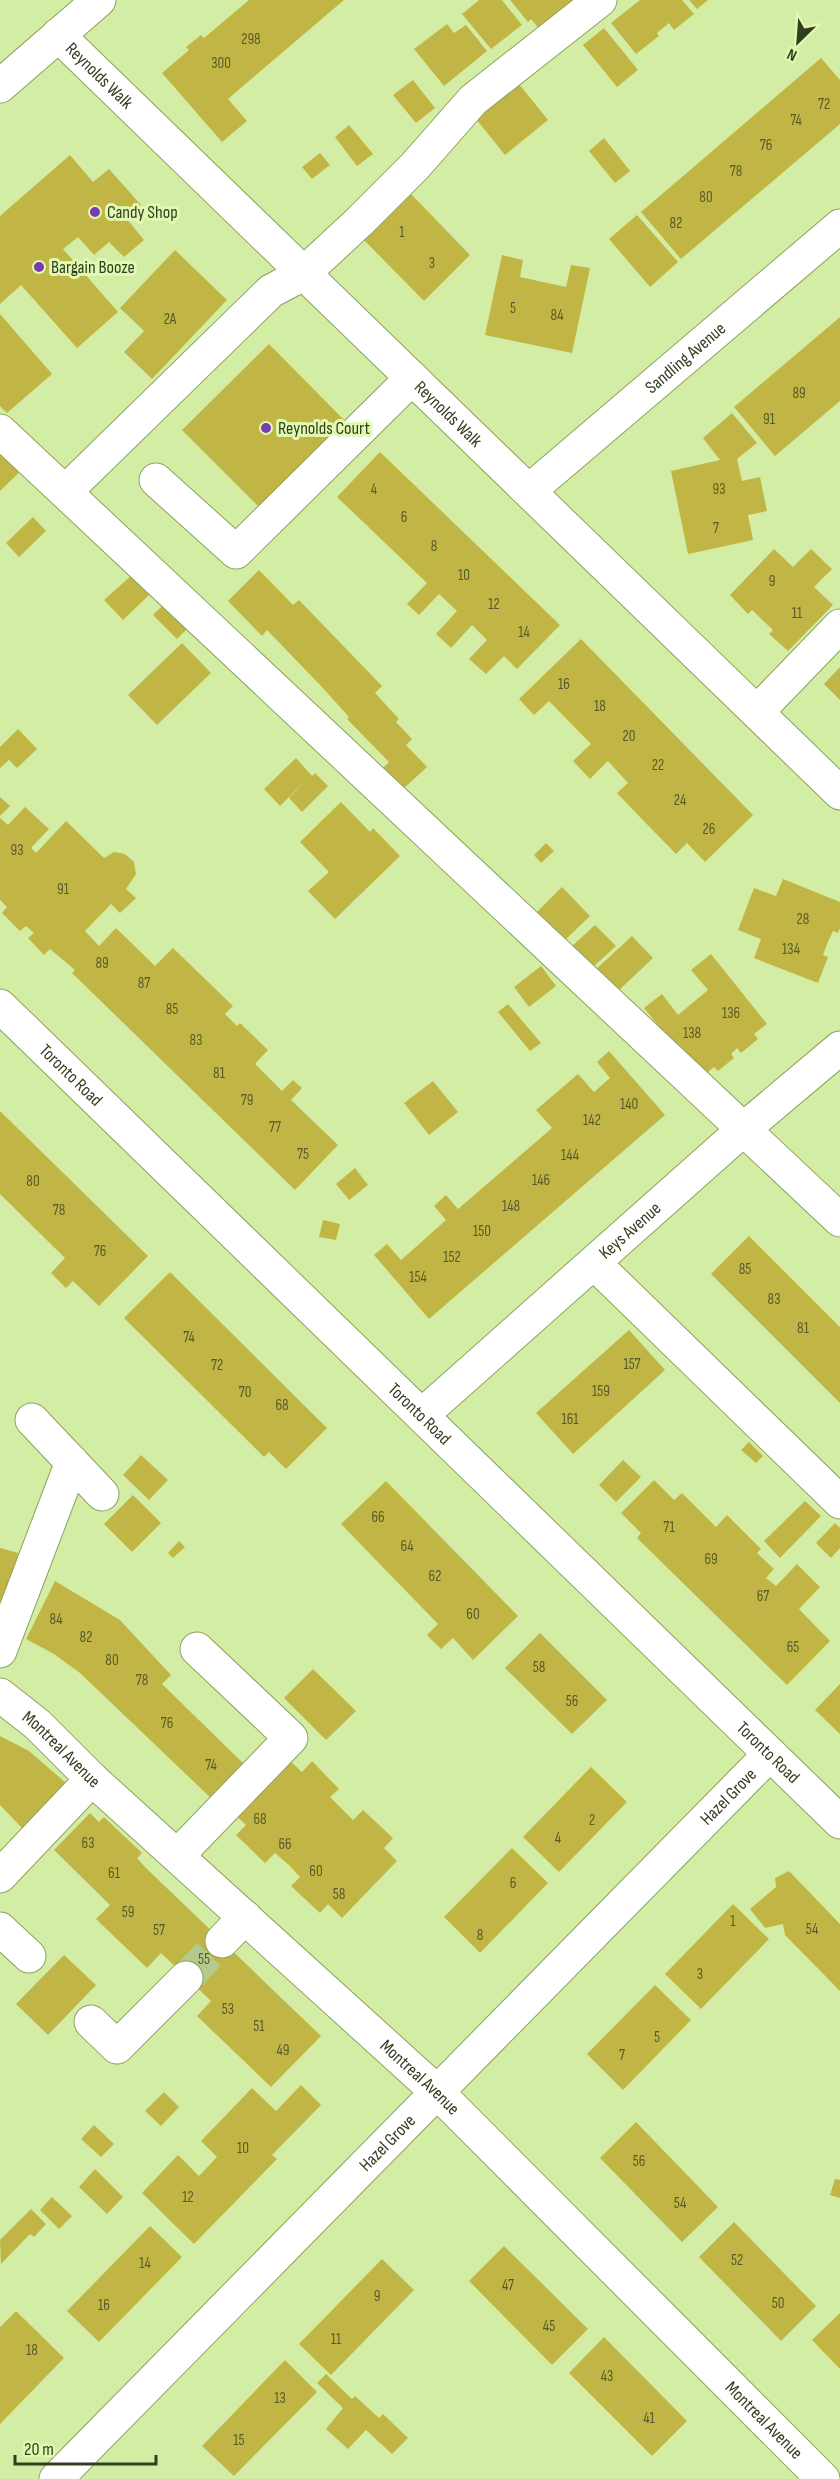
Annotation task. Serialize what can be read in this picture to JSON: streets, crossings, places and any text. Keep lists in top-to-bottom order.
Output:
{
  "streets": {
    "street": [
      "Reynolds Walk",
      "Sandling Avenue",
      "Toronto Road",
      "Keys Avenue",
      "Montreal Avenue",
      "Hazel Grove"
    ]
  },
  "crossings": [
    ["Reynolds Walk", "Sandling Avenue"],
    ["Toronto Road", "Keys Avenue"],
    ["Toronto Road", "Hazel Grove"],
    ["Montreal Avenue", "Hazel Grove"]
  ],
  "places": ["Candy Shop", "Bargain Booze", "Reynolds Court"],
  "house_numbers": [
    "298",
    "300",
    "72",
    "74",
    "76",
    "78",
    "80",
    "82",
    "1",
    "3",
    "5",
    "84",
    "2A",
    "89",
    "91",
    "4",
    "93",
    "6",
    "7",
    "8",
    "10",
    "9",
    "12",
    "11",
    "14",
    "16",
    "18",
    "20",
    "22",
    "24",
    "26",
    "93",
    "91",
    "28",
    "134",
    "89",
    "87",
    "85",
    "136",
    "138",
    "83",
    "81",
    "79",
    "140",
    "142",
    "77",
    "75",
    "144",
    "146",
    "80",
    "148",
    "78",
    "150",
    "76",
    "152",
    "85",
    "154",
    "83",
    "81",
    "74",
    "157",
    "72",
    "159",
    "70",
    "68",
    "161",
    "66",
    "71",
    "64",
    "69",
    "62",
    "67",
    "60",
    "84",
    "82",
    "65",
    "80",
    "58",
    "78",
    "56",
    "76",
    "74",
    "68",
    "2",
    "4",
    "63",
    "66",
    "60",
    "61",
    "6",
    "58",
    "59",
    "1",
    "54",
    "57",
    "8",
    "55",
    "3",
    "53",
    "51",
    "5",
    "49",
    "7",
    "10",
    "56",
    "12",
    "54",
    "52",
    "14",
    "47",
    "9",
    "50",
    "16",
    "45",
    "11",
    "18",
    "43",
    "13",
    "41",
    "15"
  ],
  "scale_bar": "20 m",
  "north": "bottom left"
}
